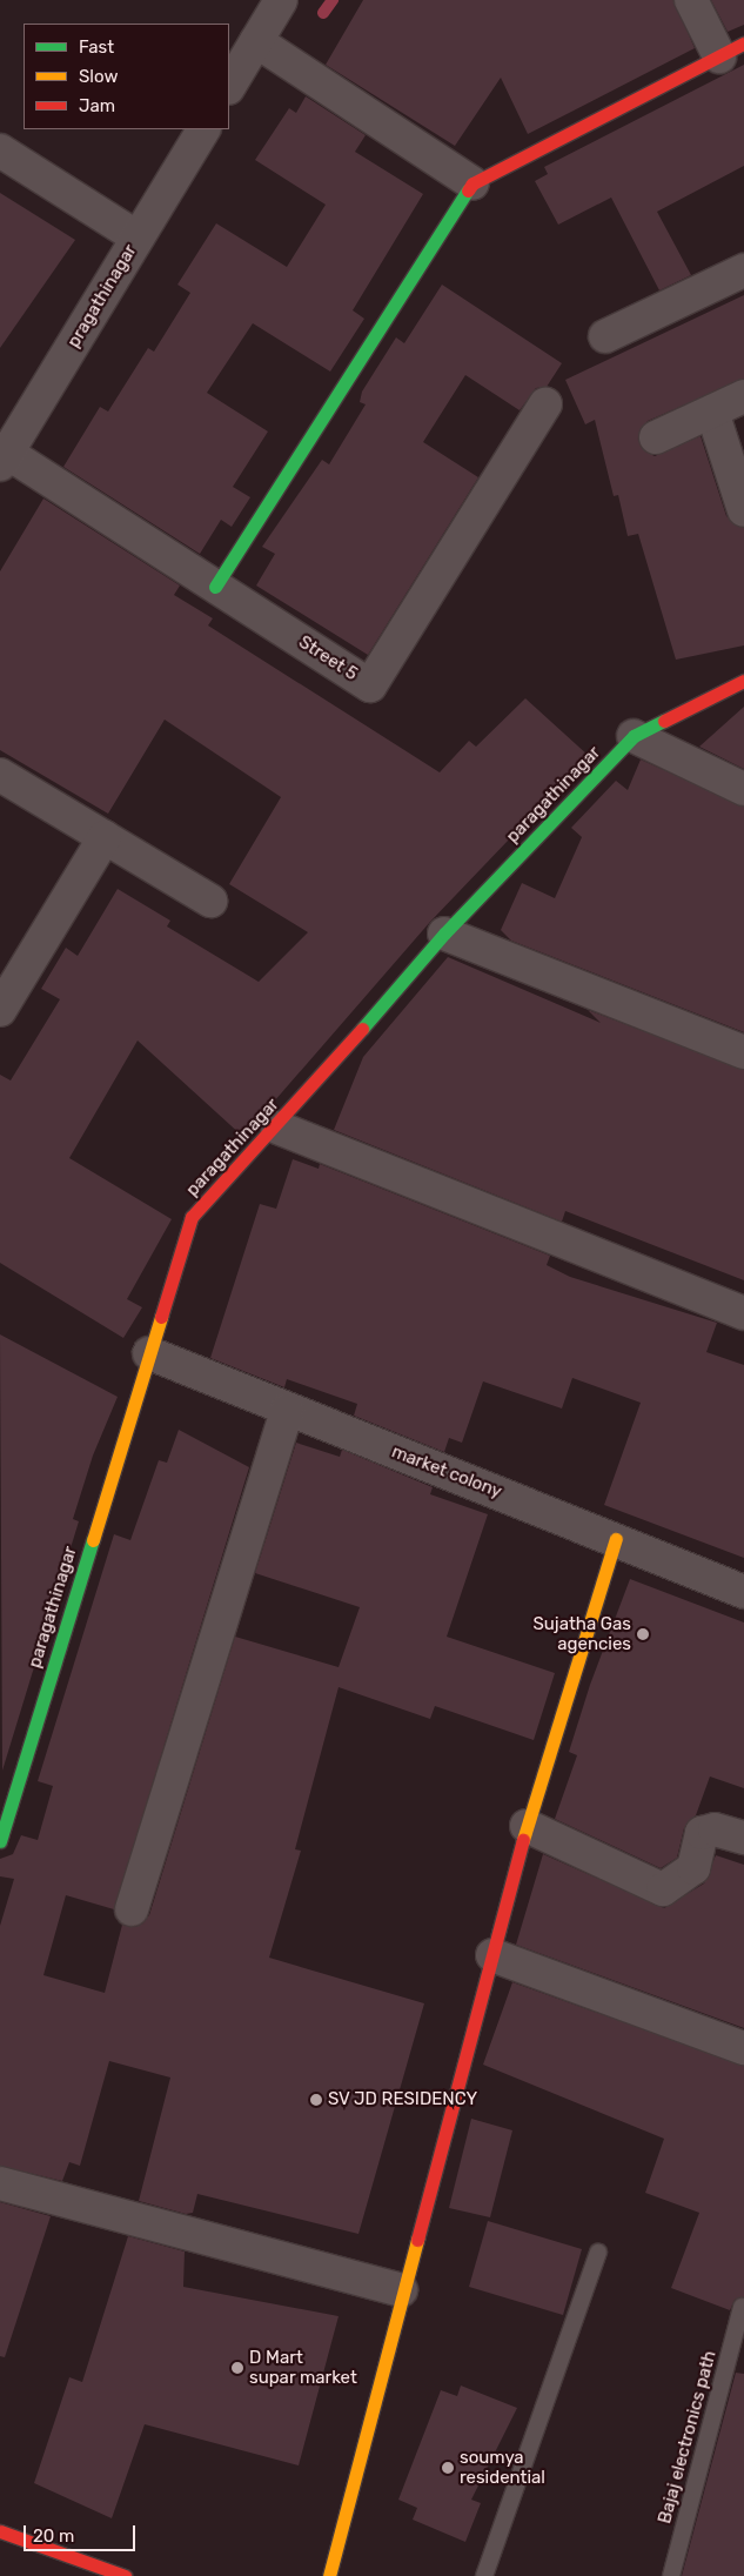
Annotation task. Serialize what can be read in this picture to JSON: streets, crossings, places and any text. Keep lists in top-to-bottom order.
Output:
{
  "streets": {
    "main road": ["paragathinagar"],
    "street": ["pragathinagar", "Street 5", "market colony"],
    "lane": ["Bajaj electronics path"]
  },
  "crossings": [
    ["pragathinagar", "Street 5"],
    ["paragathinagar", "market colony"]
  ],
  "places": [
    "Sujatha Gas agencies",
    "SV JD RESIDENCY",
    "D Mart supar market",
    "soumya residential"
  ],
  "legend": ["Fast", "Slow", "Jam"],
  "scale_bar": "20 m"
}
